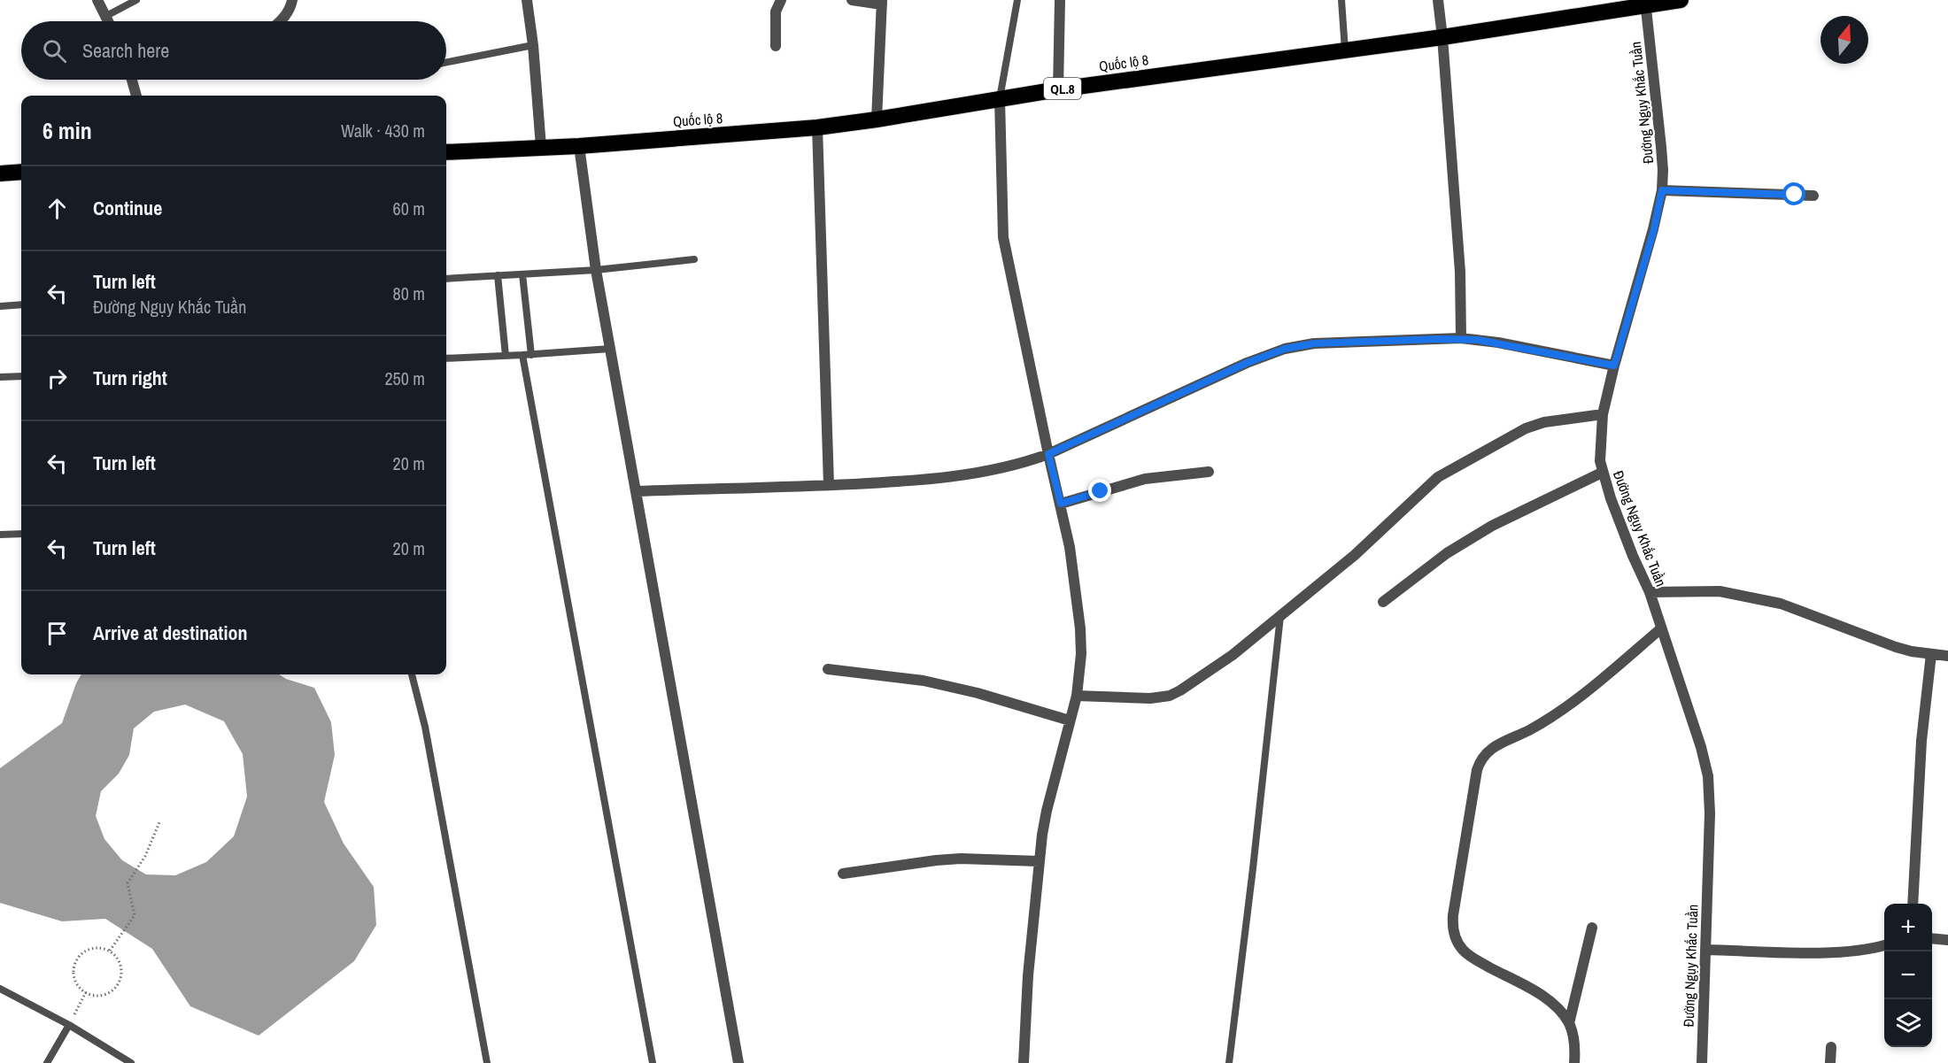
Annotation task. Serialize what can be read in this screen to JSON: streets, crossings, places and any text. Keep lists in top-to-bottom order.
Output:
{
  "streets": {
    "highway": ["Quốc lộ 8", "QL.8"],
    "street": ["Đường Ngụy Khắc Tuần"]
  },
  "crossings": [
    ["Quốc lộ 8", "Đường Ngụy Khắc Tuần"]
  ],
  "north": "top",
  "page": {
    "search": "Search here",
    "heading": ["6 min", "Walk · 430 m"],
    "list": [
      ["Continue", "60 m"],
      ["Turn left", "Đường Ngụy Khắc Tuần", "80 m"],
      ["Turn right", "250 m"],
      ["Turn left", "20 m"],
      ["Turn left", "20 m"],
      "Arrive at destination"
    ],
    "map_buttons": ["+", "−"]
  }
}
